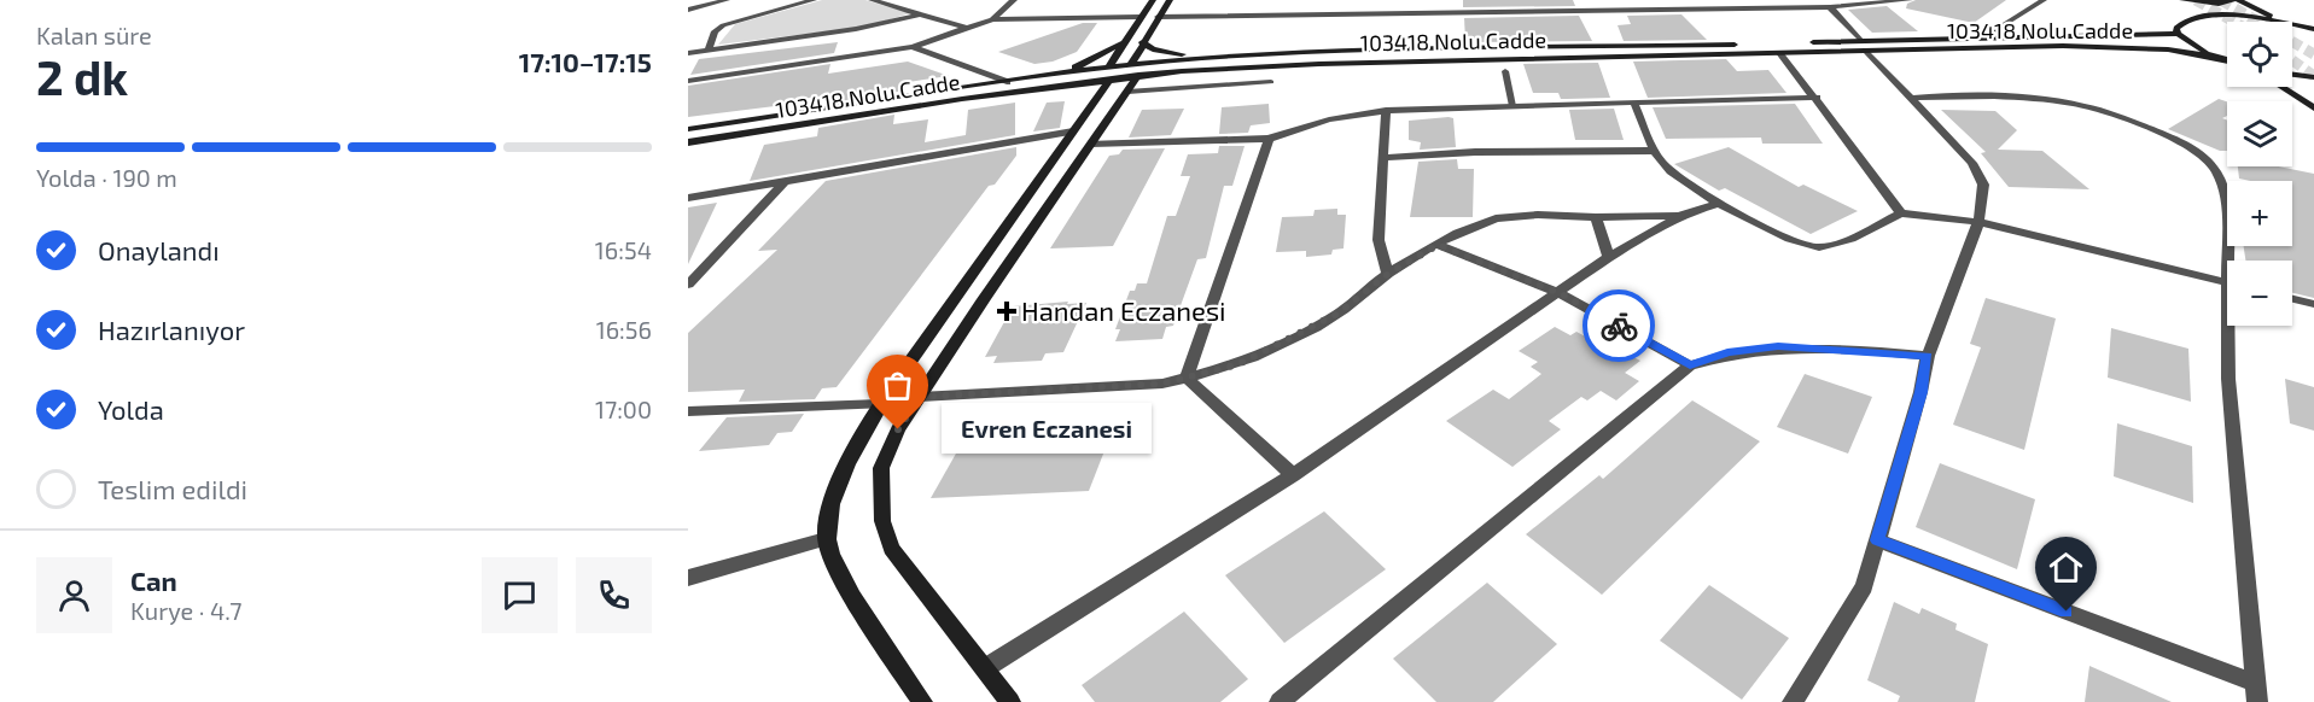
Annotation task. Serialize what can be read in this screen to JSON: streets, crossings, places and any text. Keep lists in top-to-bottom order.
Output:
{
  "streets": {
    "main road": ["103418 Nolu Cadde"]
  },
  "places": {
    "health": ["Handan Eczanesi"],
    "other": ["Evren Eczanesi"]
  },
  "page": {
    "heading": ["2 dk", "Kalan süre", "17:10–17:15"],
    "panel": ["Can", "Kurye · 4.7"],
    "map_buttons": ["+", "−"],
    "bar": "Yolda · 190 m",
    "list": [
      ["Onaylandı", "16:54"],
      ["Hazırlanıyor", "16:56"],
      ["Yolda", "17:00"],
      "Teslim edildi"
    ],
    "bubble": "Evren Eczanesi"
  }
}
